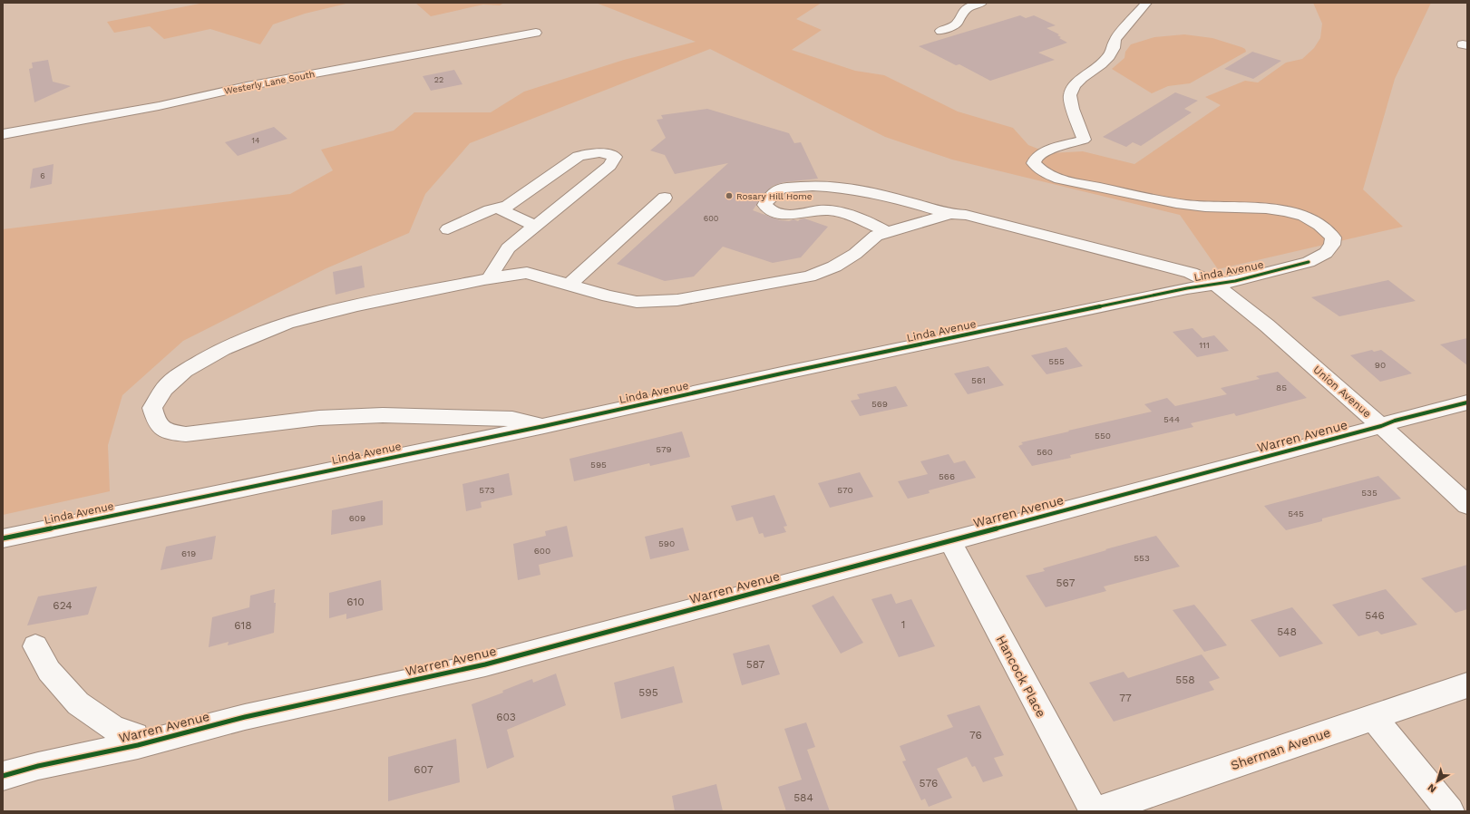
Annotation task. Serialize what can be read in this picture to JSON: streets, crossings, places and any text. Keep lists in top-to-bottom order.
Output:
{
  "streets": {
    "street": [
      "Westerly Lane South",
      "Linda Avenue",
      "Union Avenue",
      "Warren Avenue",
      "Hancock Place",
      "Sherman Avenue"
    ]
  },
  "crossings": [
    ["Linda Avenue", "Union Avenue"],
    ["Union Avenue", "Warren Avenue"],
    ["Warren Avenue", "Hancock Place"],
    ["Hancock Place", "Sherman Avenue"]
  ],
  "places": ["Rosary Hill Home"],
  "house_numbers": [
    "22",
    "14",
    "6",
    "600",
    "111",
    "555",
    "90",
    "561",
    "85",
    "569",
    "544",
    "550",
    "579",
    "560",
    "595",
    "566",
    "573",
    "570",
    "535",
    "545",
    "609",
    "590",
    "600",
    "619",
    "553",
    "567",
    "610",
    "624",
    "546",
    "1",
    "618",
    "548",
    "587",
    "558",
    "595",
    "77",
    "603",
    "76",
    "607",
    "576",
    "584"
  ],
  "north": "bottom left"
}
